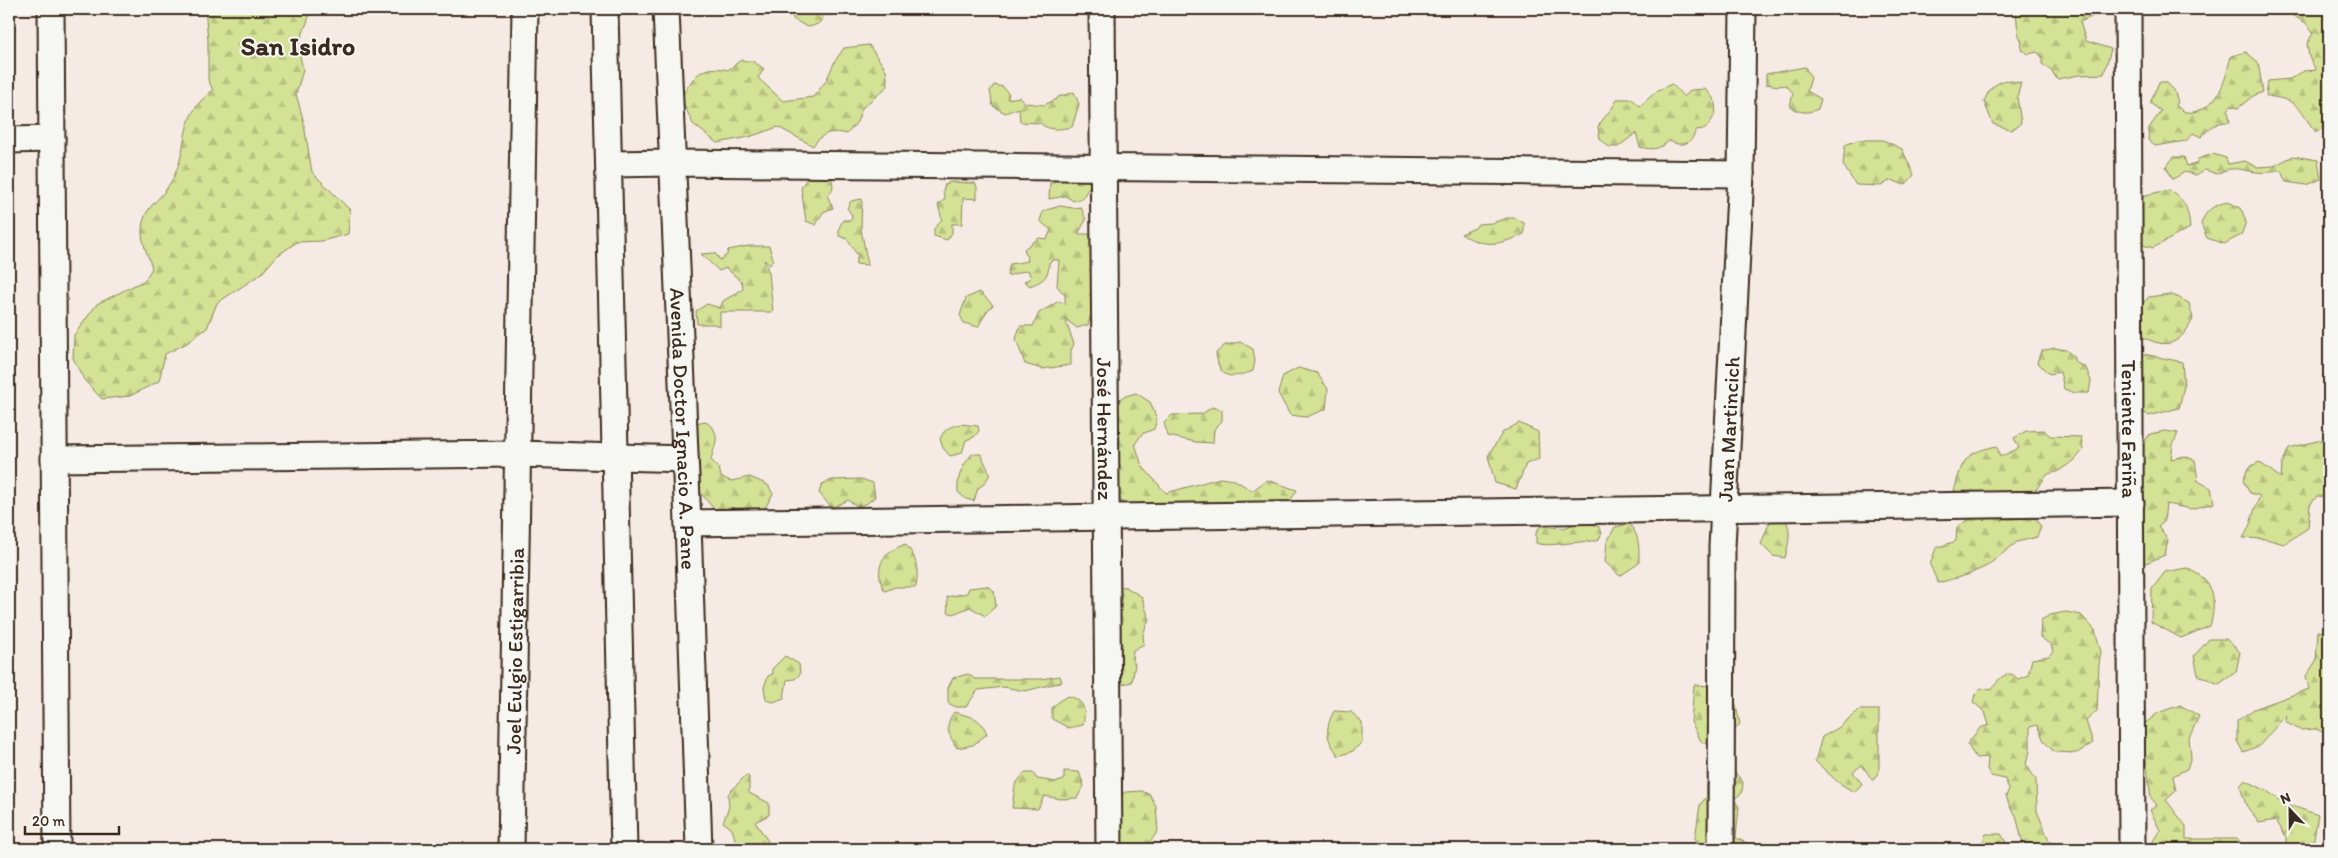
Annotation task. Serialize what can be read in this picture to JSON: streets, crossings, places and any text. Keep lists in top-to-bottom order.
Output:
{
  "streets": {
    "street": [
      "Avenida Doctor Ignacio A. Pane",
      "José Hernández",
      "Juan Martincich",
      "Teniente Fariña",
      "Joel Eulgio Estigarribia"
    ]
  },
  "districts": ["San Isidro"],
  "scale_bar": "20 m",
  "north": "top"
}
